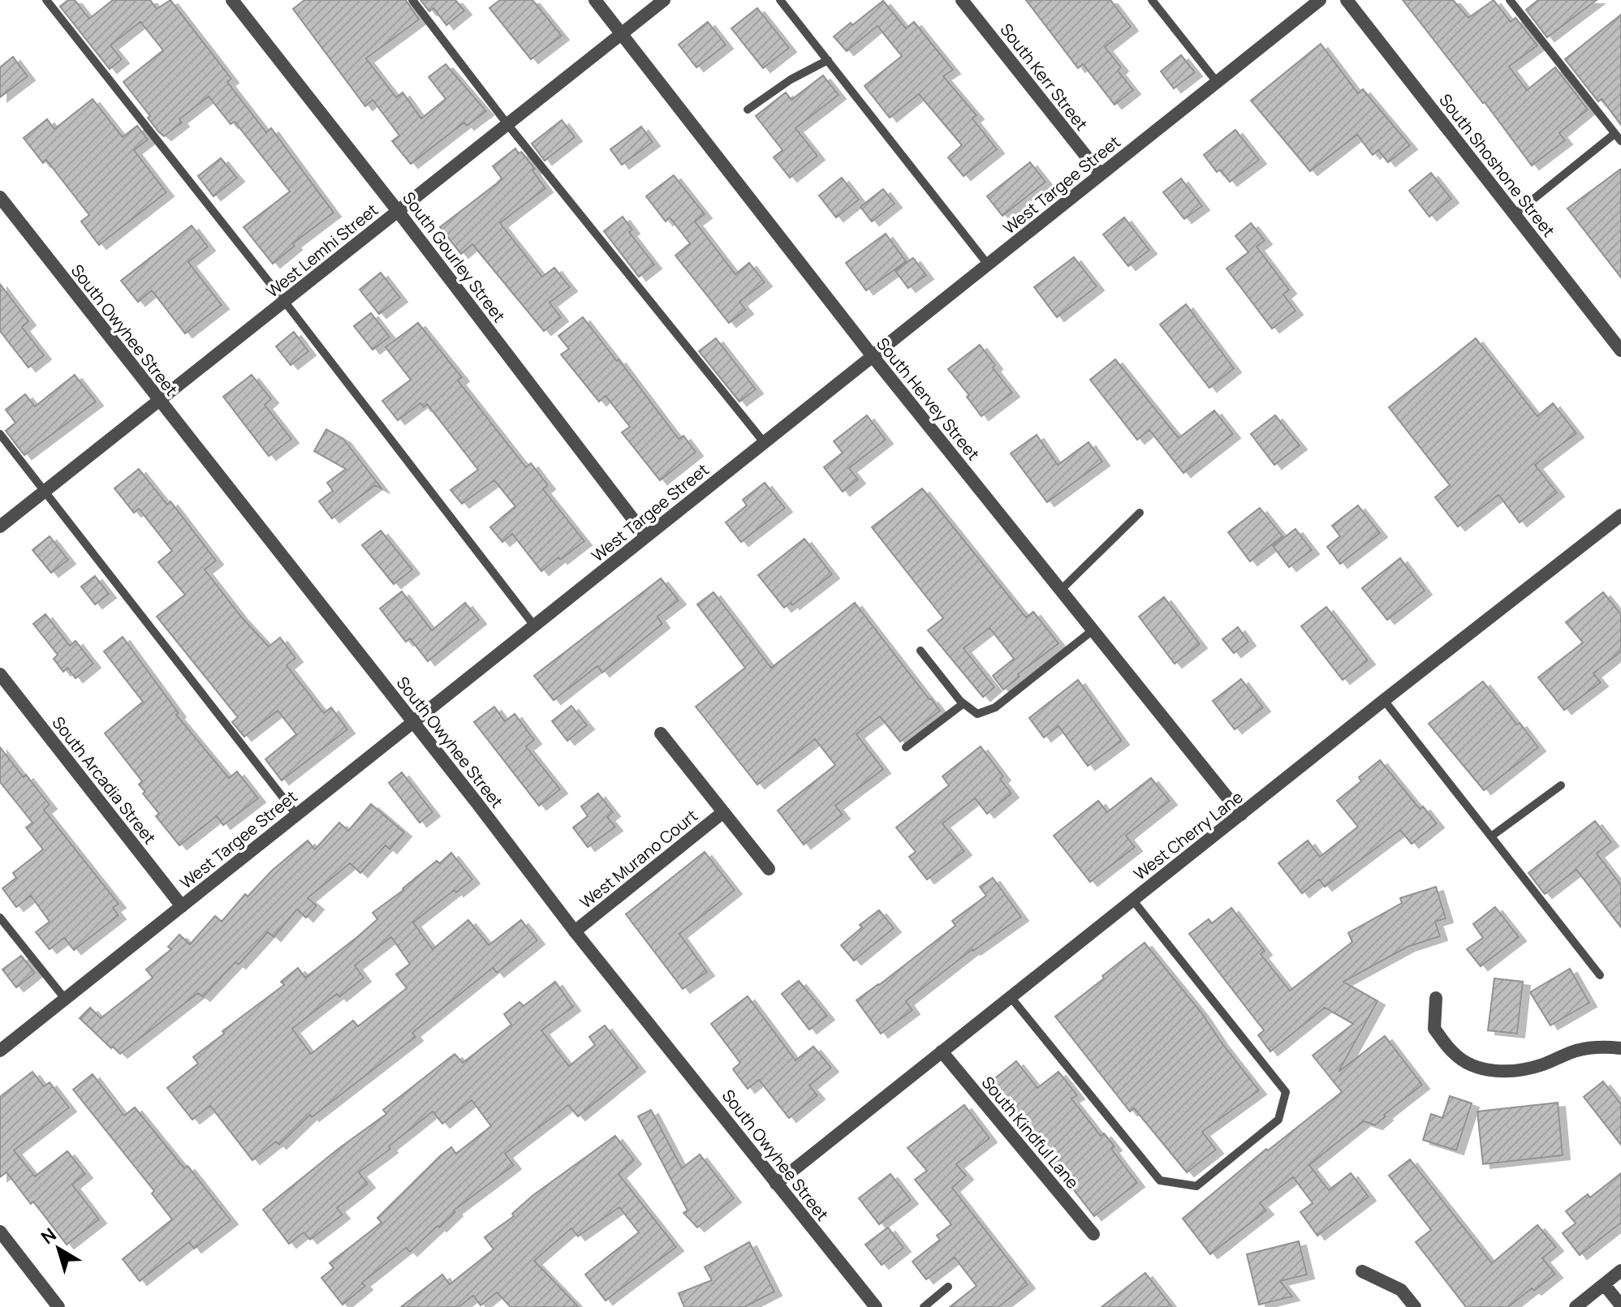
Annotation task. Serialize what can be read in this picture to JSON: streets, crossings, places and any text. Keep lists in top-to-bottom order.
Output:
{
  "streets": {
    "street": [
      "South Kerr Street",
      "South Shoshone Street",
      "West Targee Street",
      "West Lemhi Street",
      "South Gourley Street",
      "South Owyhee Street",
      "South Hervey Street",
      "South Arcadia Street",
      "West Cherry Lane",
      "West Murano Court",
      "South Kindful Lane"
    ]
  },
  "crossings": [
    ["South Kerr Street", "West Targee Street"],
    ["West Targee Street", "South Gourley Street"],
    ["West Targee Street", "South Owyhee Street"],
    ["West Targee Street", "South Hervey Street"],
    ["West Targee Street", "South Arcadia Street"],
    ["West Lemhi Street", "South Gourley Street"],
    ["West Lemhi Street", "South Owyhee Street"],
    ["West Lemhi Street", "South Hervey Street"],
    ["South Owyhee Street", "West Cherry Lane"],
    ["South Owyhee Street", "West Murano Court"],
    ["South Hervey Street", "West Cherry Lane"],
    ["West Cherry Lane", "South Kindful Lane"]
  ],
  "north": "top left"
}
